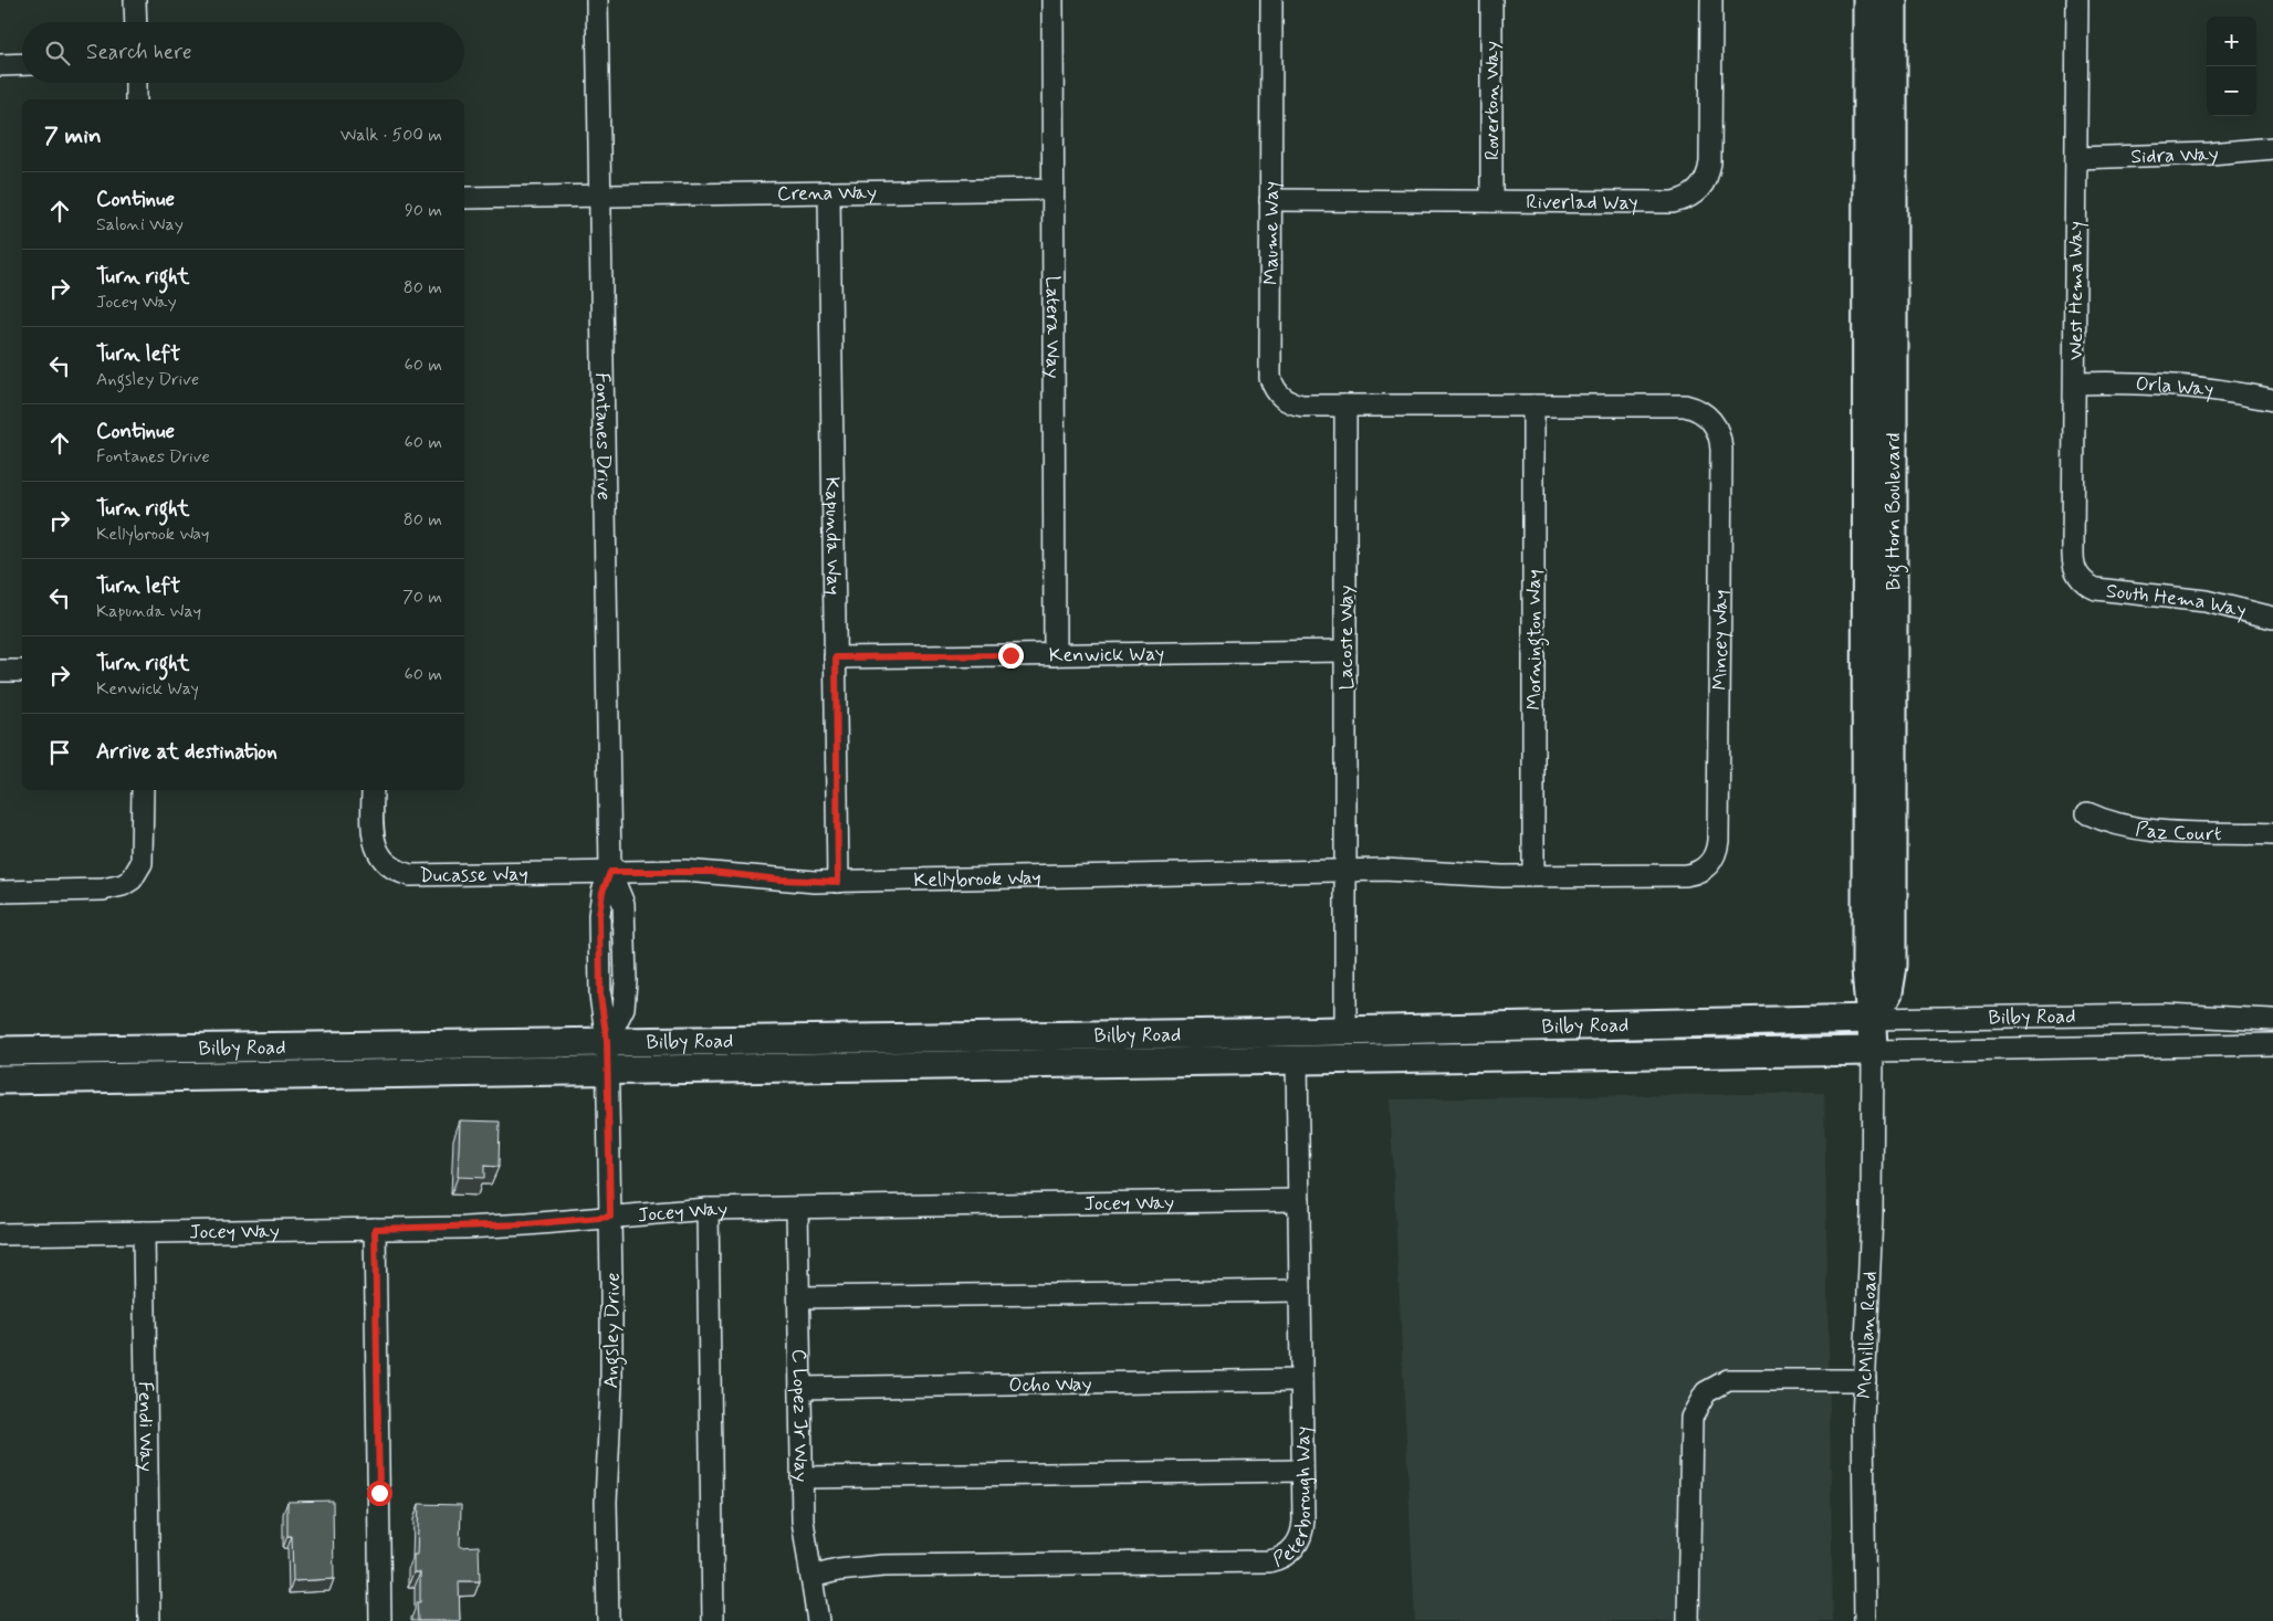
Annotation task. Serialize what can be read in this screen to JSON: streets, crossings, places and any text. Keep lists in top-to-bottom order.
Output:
{
  "streets": {
    "main road": ["Big Horn Boulevard", "Bilby Road"],
    "street": [
      "Roverton Way",
      "Sidra Way",
      "Crena Way",
      "Riverlad Way",
      "Maume Way",
      "West Hema Way",
      "Latera Way",
      "Orla Way",
      "Fontanes Drive",
      "Kapunda Way",
      "South Hema Way",
      "Lacoste Way",
      "Mornington Way",
      "Mincey Way",
      "Kenwick Way",
      "Paz Court",
      "Ducasse Way",
      "Kellybrook Way",
      "Jocey Way",
      "Angsley Drive",
      "McMillan Road",
      "Ocho Way",
      "C Lopez Jr Way",
      "Fendi Way",
      "Peterborough Way"
    ]
  },
  "crossings": [
    ["Roverton Way", "Riverlad Way"],
    ["Sidra Way", "West Hema Way"],
    ["Crena Way", "Latera Way"],
    ["Crena Way", "Fontanes Drive"],
    ["Crena Way", "Kapunda Way"],
    ["Riverlad Way", "Maume Way"],
    ["Maume Way", "Lacoste Way"],
    ["Maume Way", "Mincey Way"],
    ["West Hema Way", "Orla Way"],
    ["West Hema Way", "South Hema Way"],
    ["Latera Way", "Kenwick Way"],
    ["Fontanes Drive", "Ducasse Way"],
    ["Fontanes Drive", "Kellybrook Way"],
    ["Fontanes Drive", "Bilby Road"],
    ["Fontanes Drive", "Angsley Drive"],
    ["Big Horn Boulevard", "Bilby Road"],
    ["Big Horn Boulevard", "McMillan Road"],
    ["Kapunda Way", "Kenwick Way"],
    ["Kapunda Way", "Kellybrook Way"],
    ["Lacoste Way", "Mincey Way"],
    ["Lacoste Way", "Kenwick Way"],
    ["Lacoste Way", "Kellybrook Way"],
    ["Lacoste Way", "Bilby Road"],
    ["Mornington Way", "Mincey Way"],
    ["Mincey Way", "Kellybrook Way"],
    ["Ducasse Way", "Kellybrook Way"],
    ["Bilby Road", "Angsley Drive"],
    ["Bilby Road", "McMillan Road"],
    ["Bilby Road", "Peterborough Way"],
    ["Jocey Way", "Angsley Drive"],
    ["Jocey Way", "C Lopez Jr Way"],
    ["Jocey Way", "Fendi Way"],
    ["Jocey Way", "Peterborough Way"],
    ["Ocho Way", "C Lopez Jr Way"],
    ["Ocho Way", "Peterborough Way"],
    ["C Lopez Jr Way", "Peterborough Way"]
  ],
  "page": {
    "map_buttons": ["+", "−"],
    "search": "Search here",
    "heading": ["7 min", "Walk · 500 m"],
    "list": [
      ["Continue", "Saloni Way", "90 m"],
      ["Turn right", "Jocey Way", "80 m"],
      ["Turn left", "Angsley Drive", "60 m"],
      ["Continue", "Fontanes Drive", "60 m"],
      ["Turn right", "Kellybrook Way", "80 m"],
      ["Turn left", "Kapunda Way", "70 m"],
      ["Turn right", "Kenwick Way", "60 m"],
      "Arrive at destination"
    ]
  }
}
